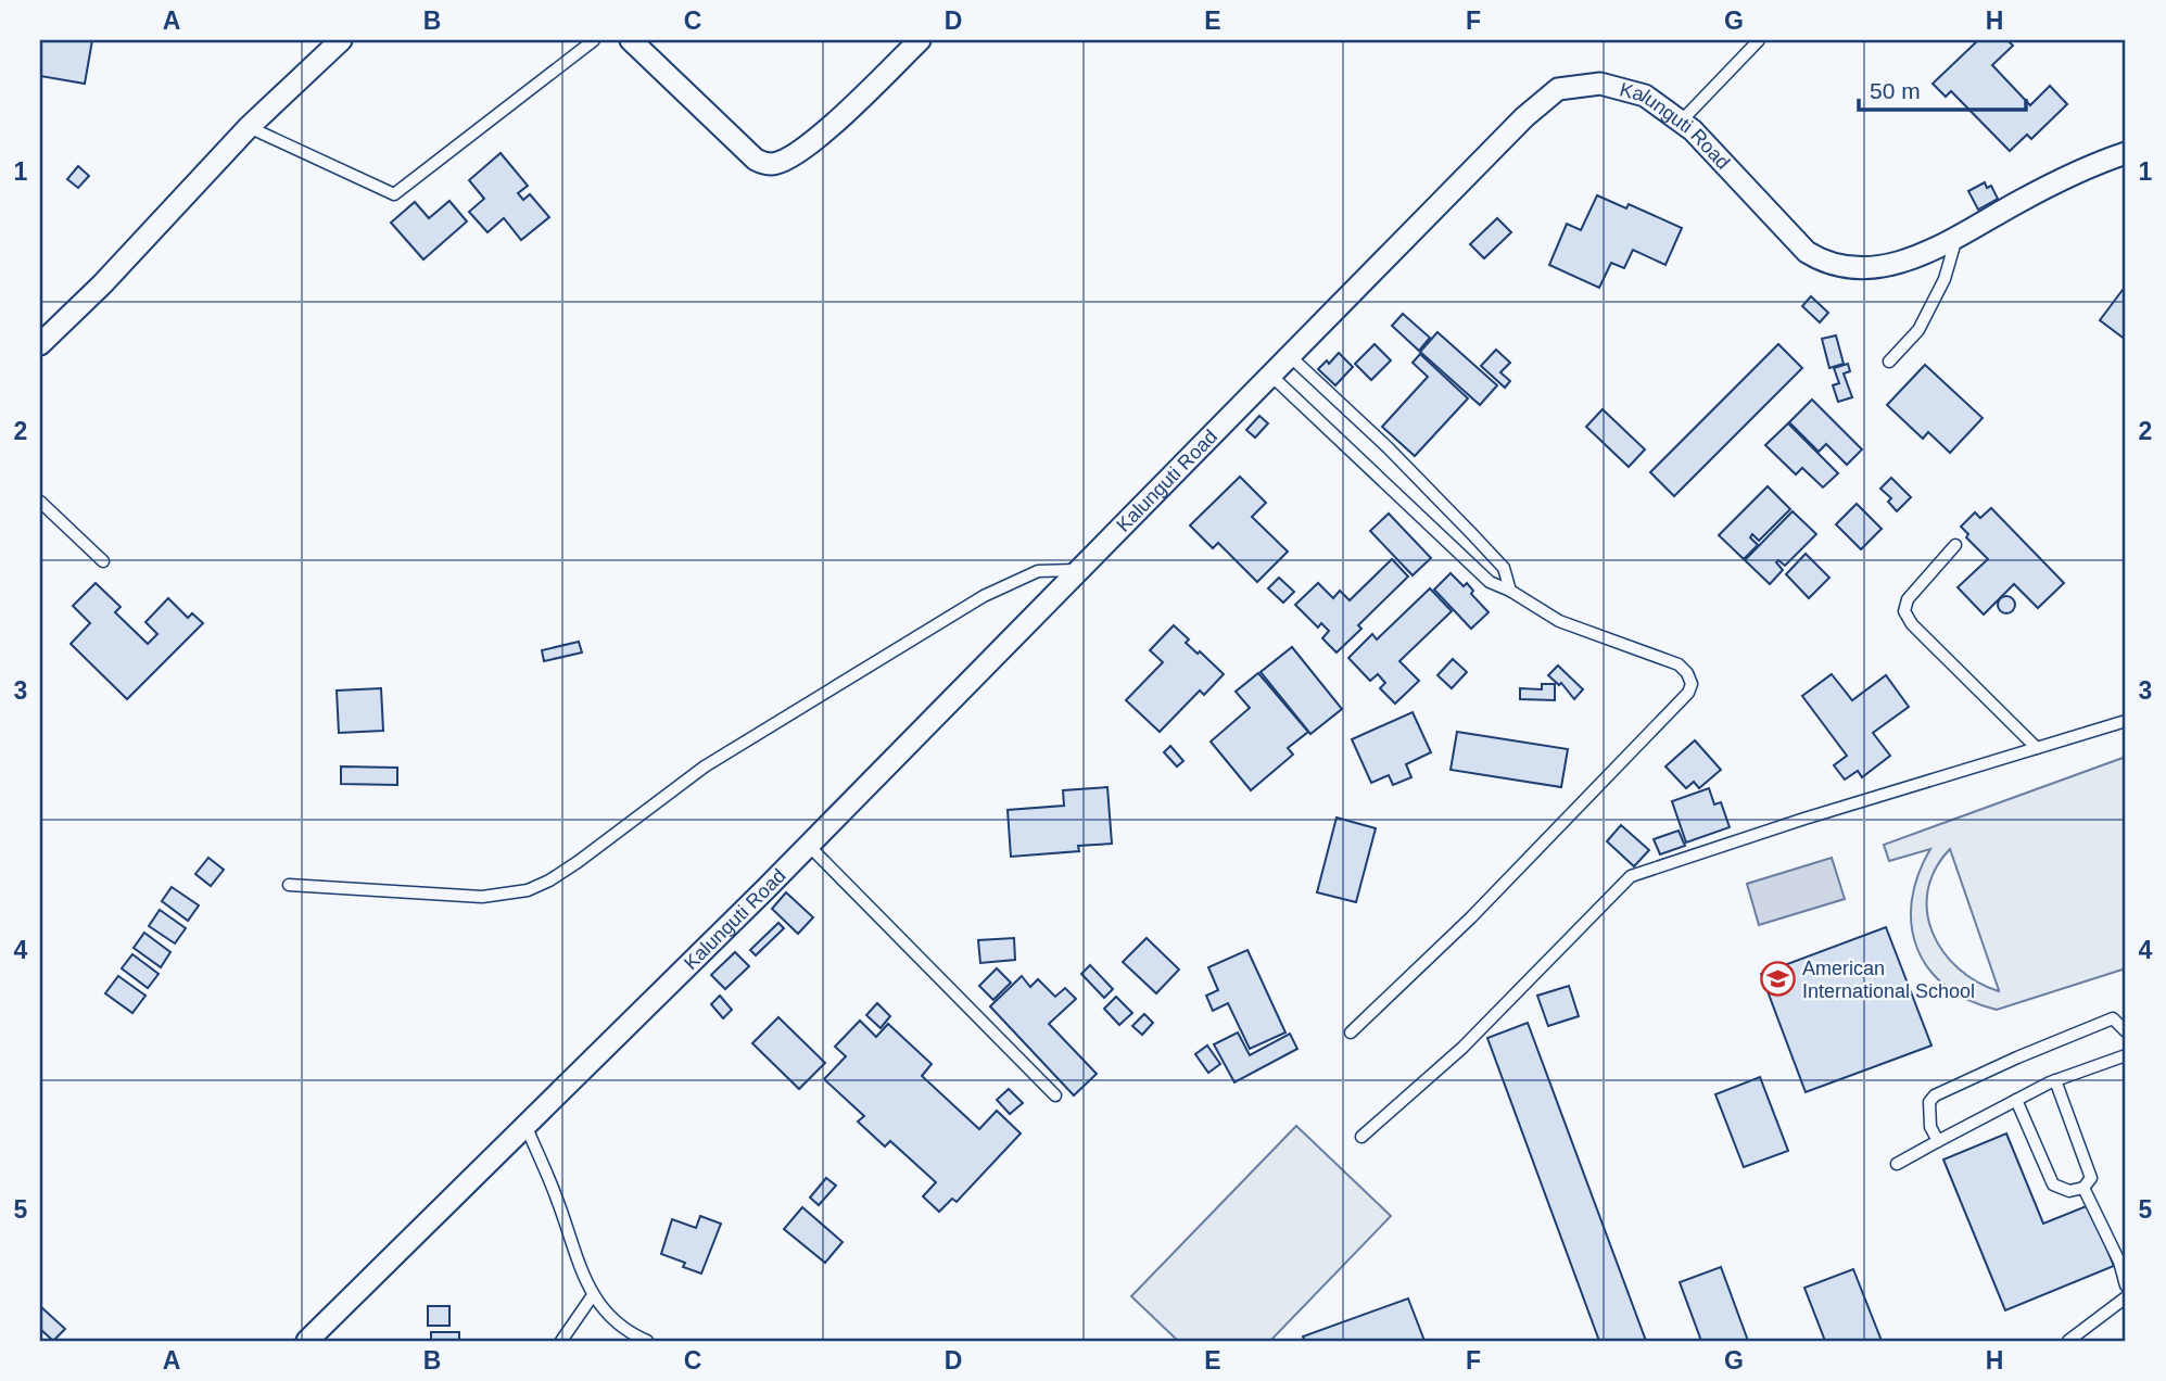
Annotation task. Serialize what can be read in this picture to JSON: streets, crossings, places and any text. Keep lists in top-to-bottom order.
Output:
{
  "streets": {
    "street": ["Kalunguti Road"]
  },
  "places": {
    "school or university": ["American International School"]
  },
  "scale_bar": "50 m",
  "grid": {
    "columns": [
      "A",
      "B",
      "C",
      "D",
      "E",
      "F",
      "G",
      "H"
    ],
    "rows": [
      "1",
      "2",
      "3",
      "4",
      "5"
    ]
  }
}
